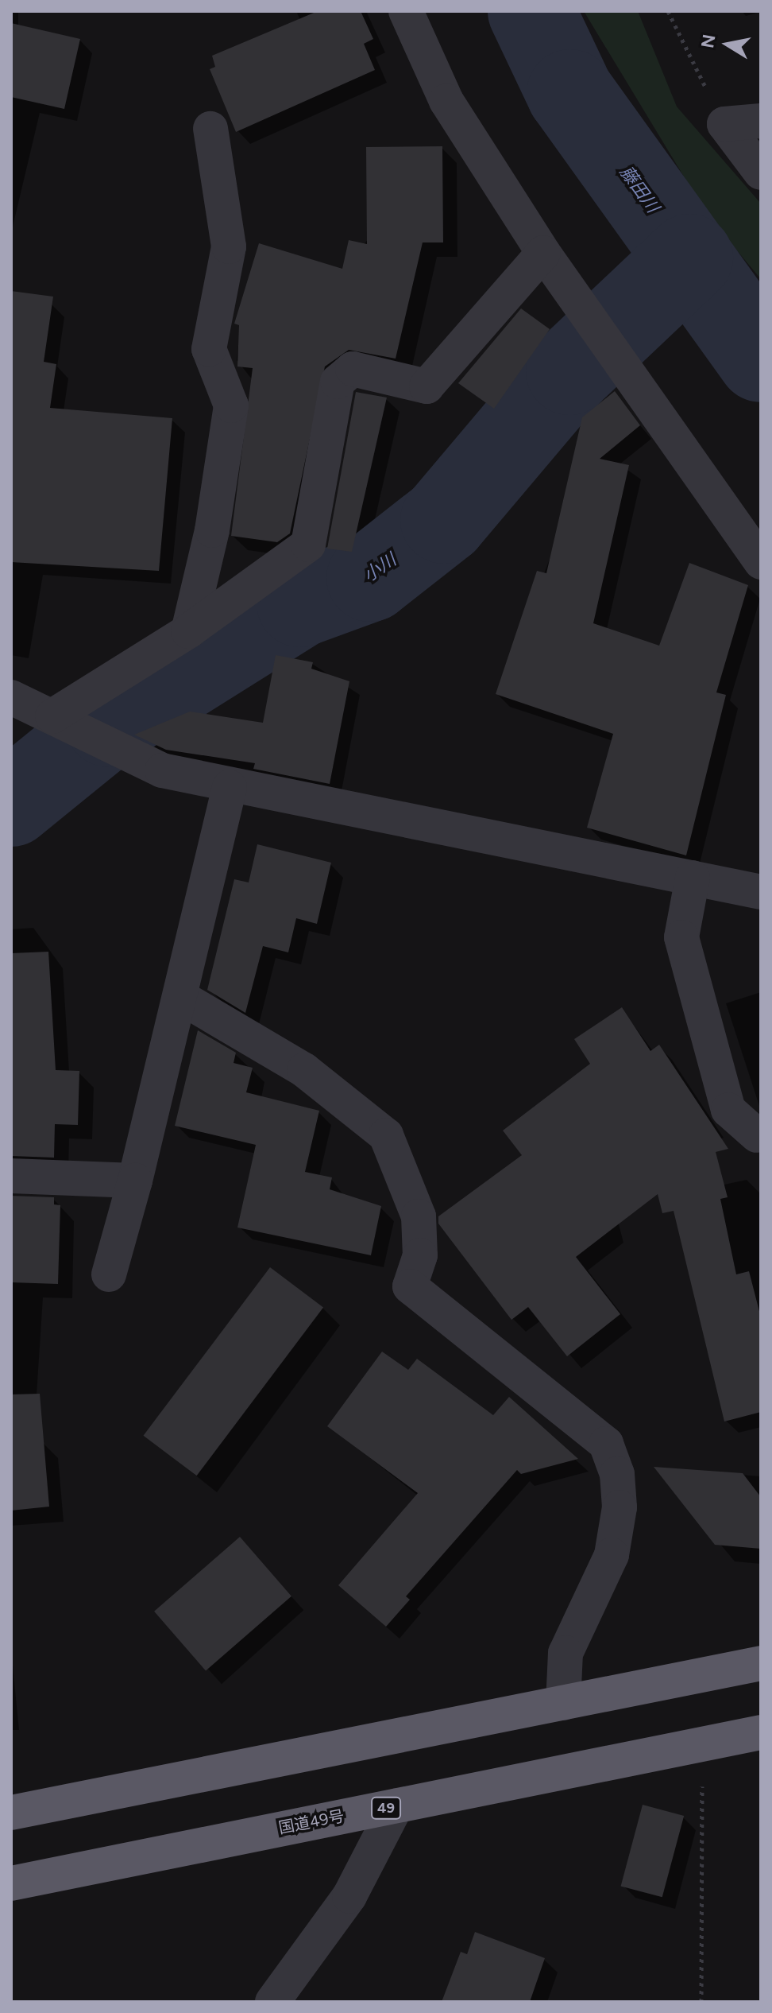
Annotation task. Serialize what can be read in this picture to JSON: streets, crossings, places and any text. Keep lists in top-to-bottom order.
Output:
{
  "streets": {
    "highway": ["49", "国道49号"]
  },
  "water": ["藤田川", "小川"],
  "north": "left"
}
